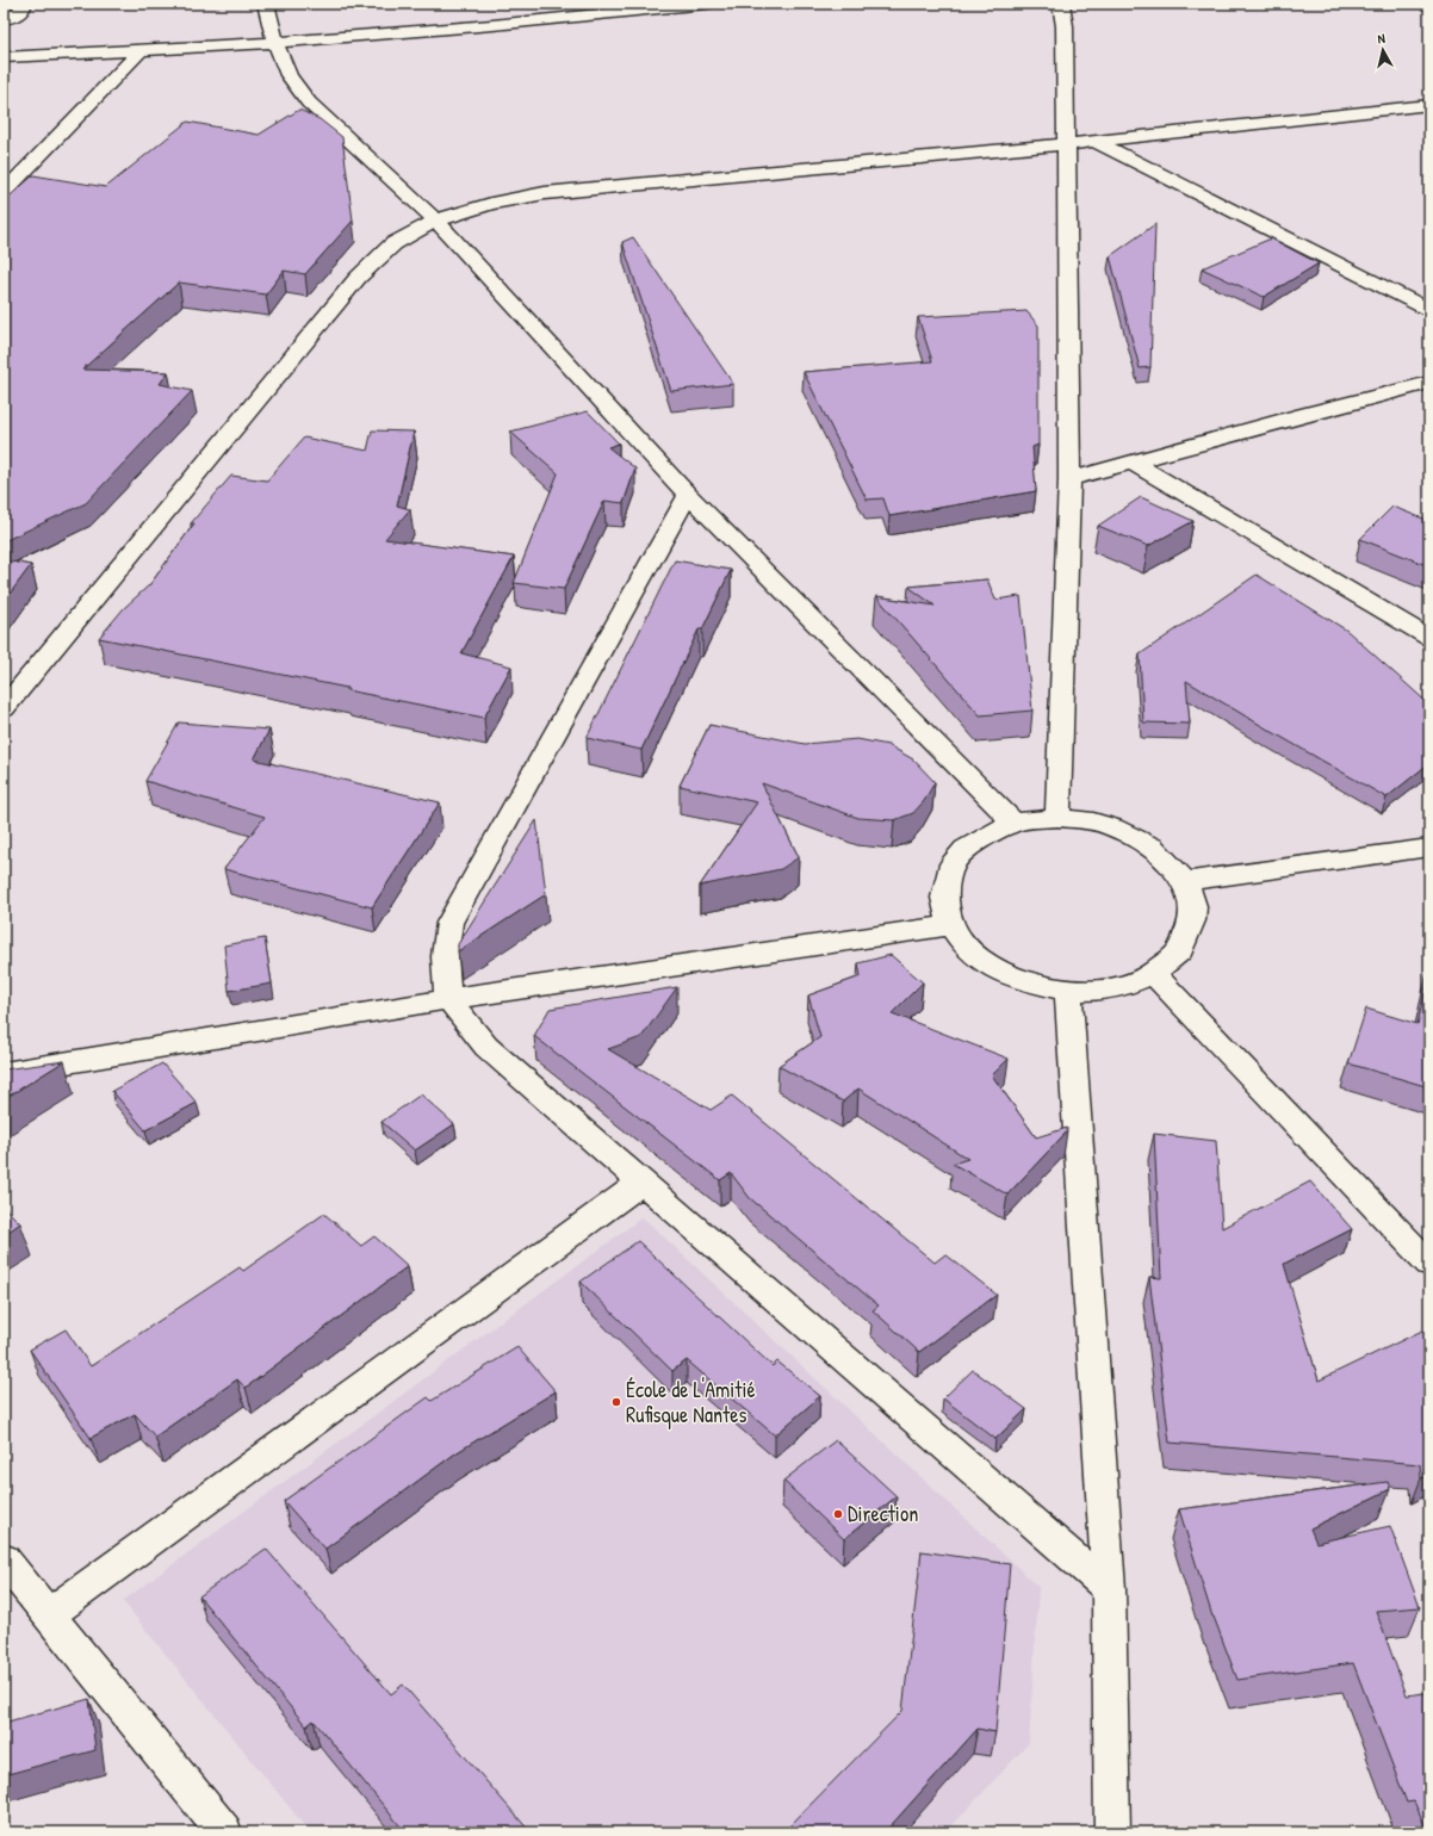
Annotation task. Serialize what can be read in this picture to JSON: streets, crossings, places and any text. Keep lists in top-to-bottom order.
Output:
{
  "places": ["École de L'Amitié Rufisque Nantes", "Direction"],
  "north": "top"
}
